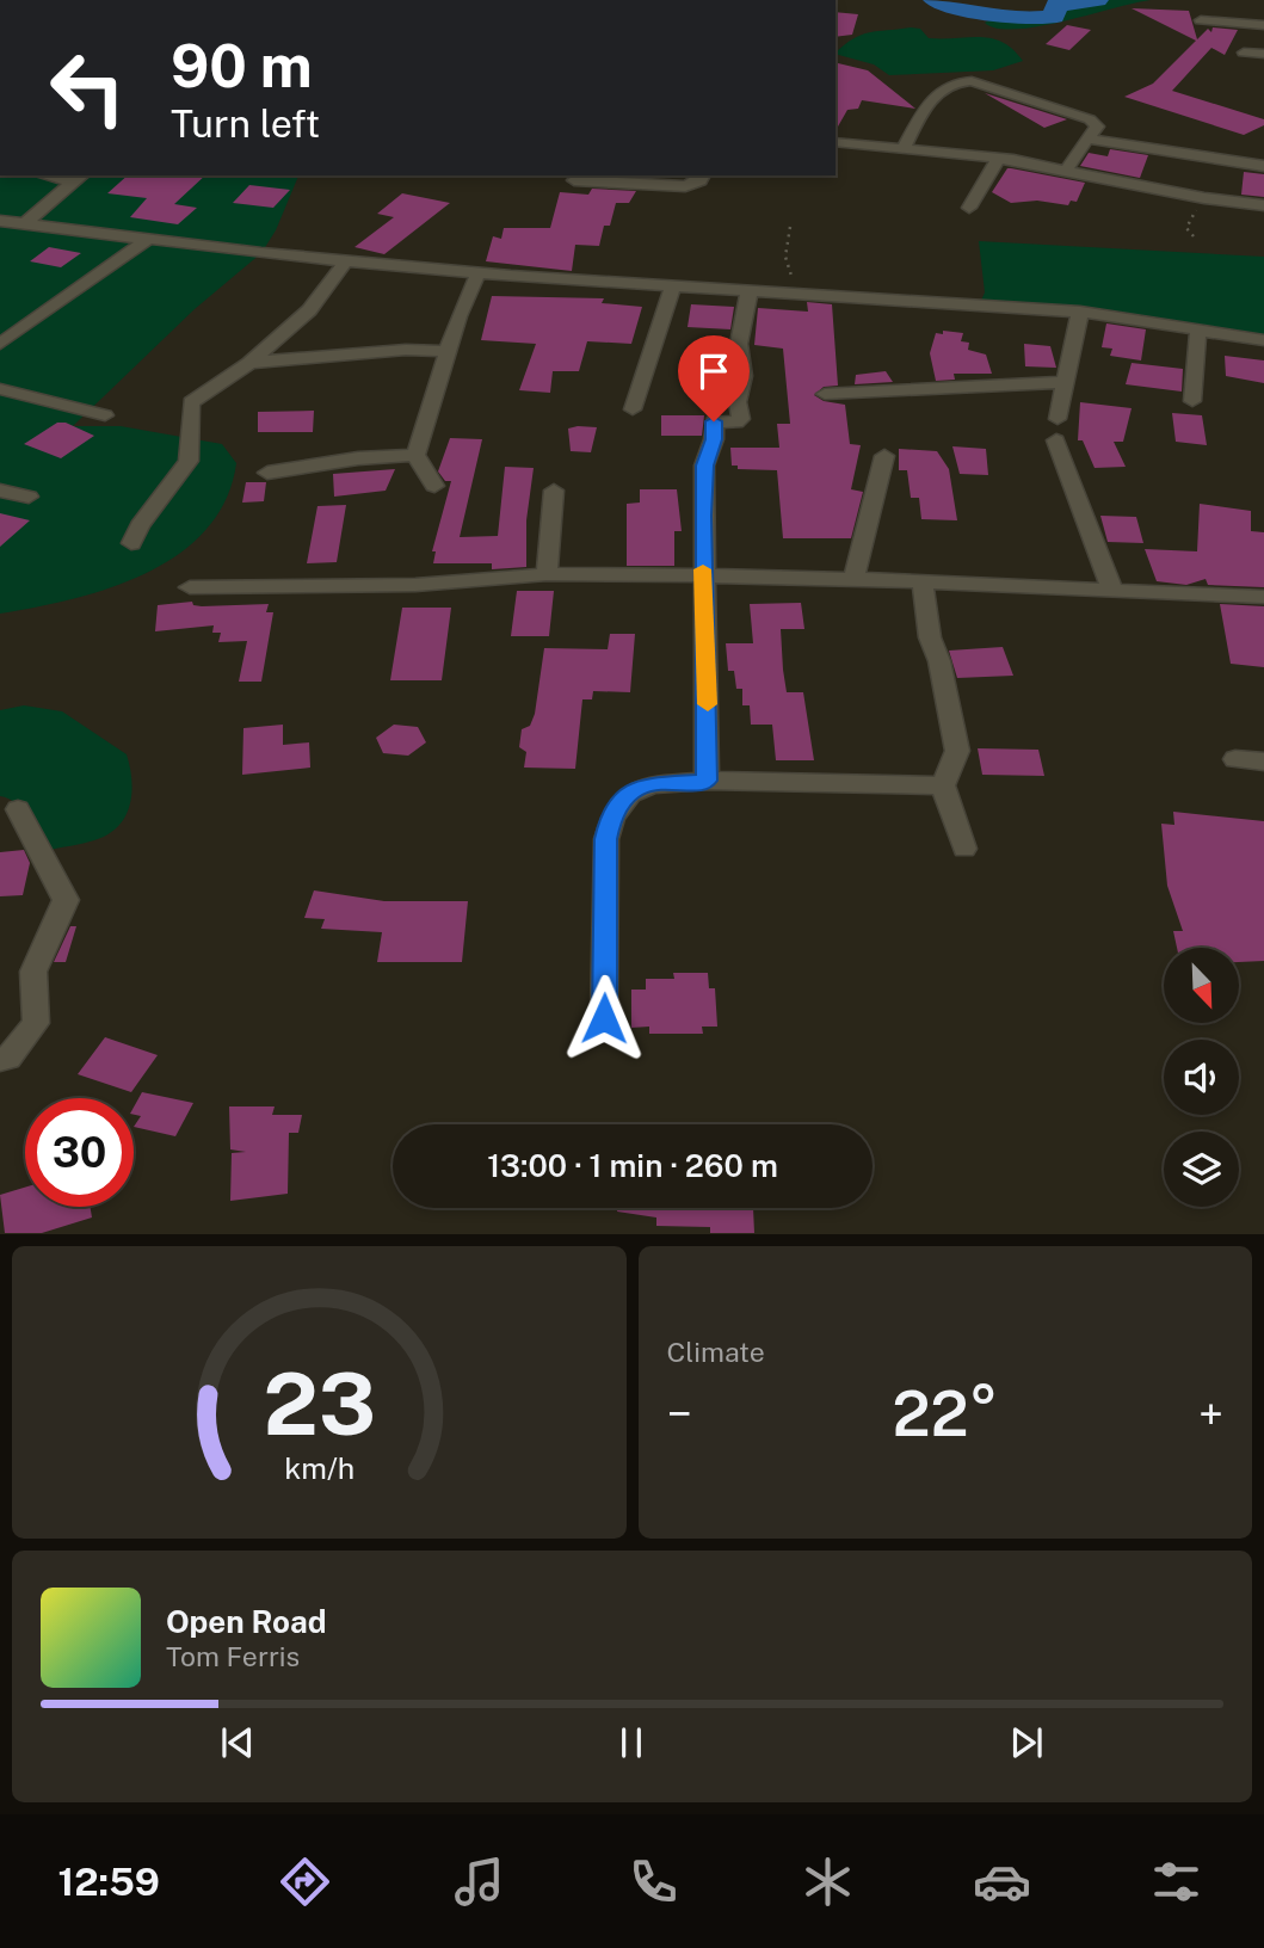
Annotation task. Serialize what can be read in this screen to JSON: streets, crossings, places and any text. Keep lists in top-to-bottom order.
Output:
{
  "north": "bottom right",
  "page": {
    "turn": ["90 m", "Turn left"],
    "limit": "30",
    "trip": "13:00 · 1 min · 260 m",
    "tile": "Climate",
    "heat": ["−", "22°", "+"],
    "song": ["Open Road", "Tom Ferris"],
    "tabs": "12:59",
    "gauge": ["23", "km/h"]
  }
}
